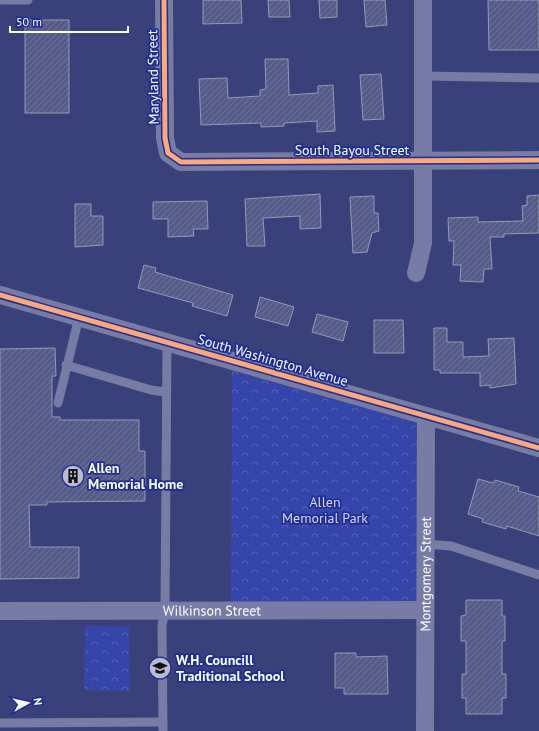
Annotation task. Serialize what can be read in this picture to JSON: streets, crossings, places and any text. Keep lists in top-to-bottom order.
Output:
{
  "streets": {
    "street": [
      "Maryland Street",
      "South Bayou Street",
      "South Washington Avenue",
      "Montgomery Street",
      "Wilkinson Street"
    ]
  },
  "crossings": [
    ["Maryland Street", "South Bayou Street"],
    ["South Washington Avenue", "Montgomery Street"],
    ["Montgomery Street", "Wilkinson Street"]
  ],
  "parks": ["Allen Memorial Park"],
  "places": {
    "building": ["Allen Memorial Home"],
    "school or university": ["W.H. Councill Traditional School"]
  },
  "scale_bar": "50 m",
  "north": "right"
}
